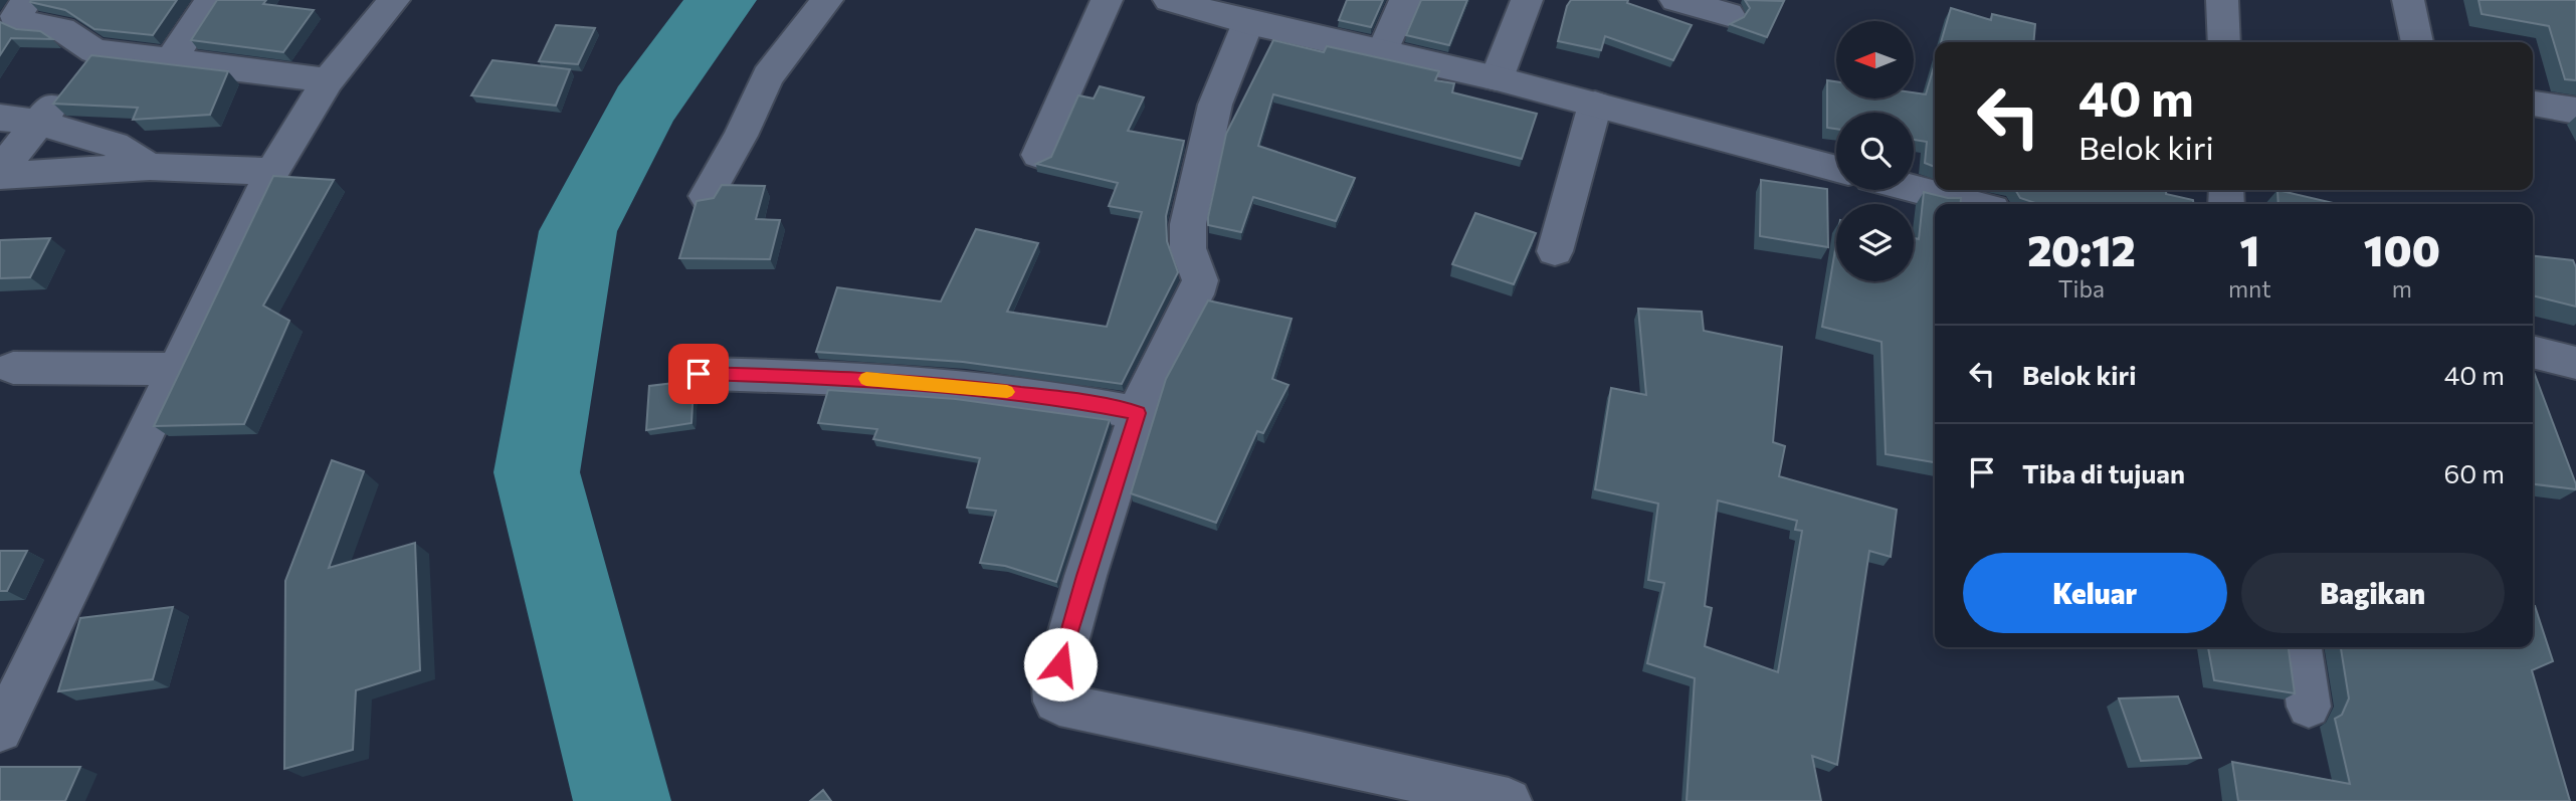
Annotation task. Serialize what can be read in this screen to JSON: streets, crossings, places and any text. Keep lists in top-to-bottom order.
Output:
{
  "north": "left",
  "page": {
    "turn": ["40 m", "Belok kiri"],
    "eta": [
      "20:12",
      "Tiba",
      "1",
      "mnt",
      "100",
      "m"
    ],
    "list": [
      {
        "name": "Belok kiri",
        "value": "40 m"
      },
      {
        "name": "Tiba di tujuan",
        "value": "60 m"
      }
    ],
    "buttons": ["Keluar", "Bagikan"]
  }
}
